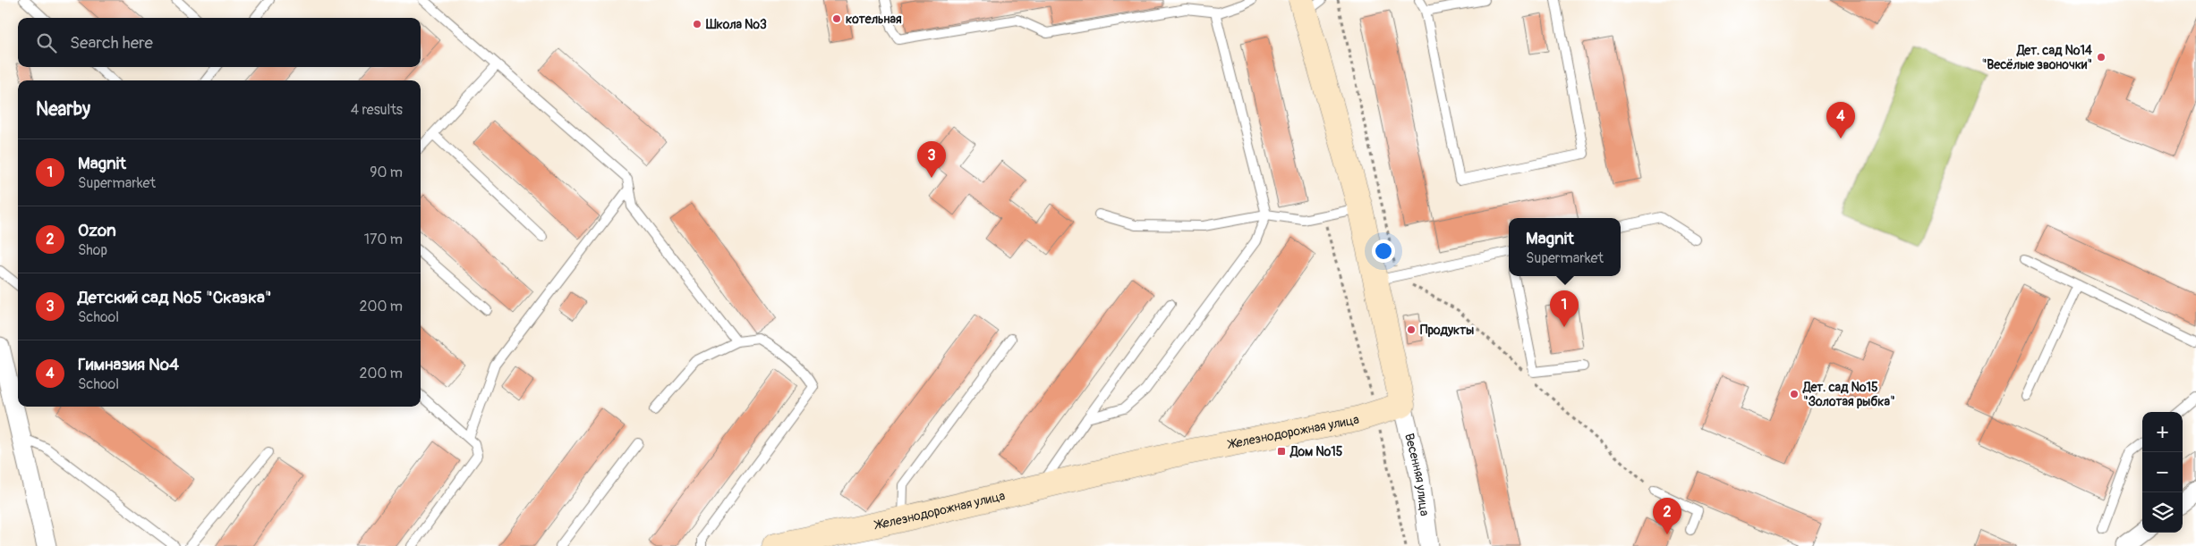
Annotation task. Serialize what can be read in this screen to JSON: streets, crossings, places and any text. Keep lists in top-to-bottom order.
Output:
{
  "streets": {
    "street": ["Железнодорожная улица", "Весенняя улица"]
  },
  "crossings": [
    ["Железнодорожная улица", "Весенняя улица"]
  ],
  "places": {
    "other": [
      "котельная",
      "Школа №3",
      "Дет. сад №14 \"Весёлые звоночки\"",
      "Продукты",
      "Дет. сад №15 \"Золотая рыбка\""
    ],
    "transit": ["Дом №15"]
  },
  "page": {
    "search": "Search here",
    "heading": ["Nearby", "4 results"],
    "pins": [
      "4",
      "3",
      "1",
      "2"
    ],
    "list": [
      {
        "mark": "1",
        "name": "Magnit",
        "note": "Supermarket",
        "value": "90 m"
      },
      {
        "mark": "2",
        "name": "Ozon",
        "note": "Shop",
        "value": "170 m"
      },
      {
        "mark": "3",
        "name": "Детский сад №5 \"Сказка\"",
        "note": "School",
        "value": "200 m"
      },
      {
        "mark": "4",
        "name": "Гимназия №4",
        "note": "School",
        "value": "200 m"
      }
    ],
    "popup": ["Magnit", "Supermarket"],
    "map_buttons": ["+", "−"]
  }
}
